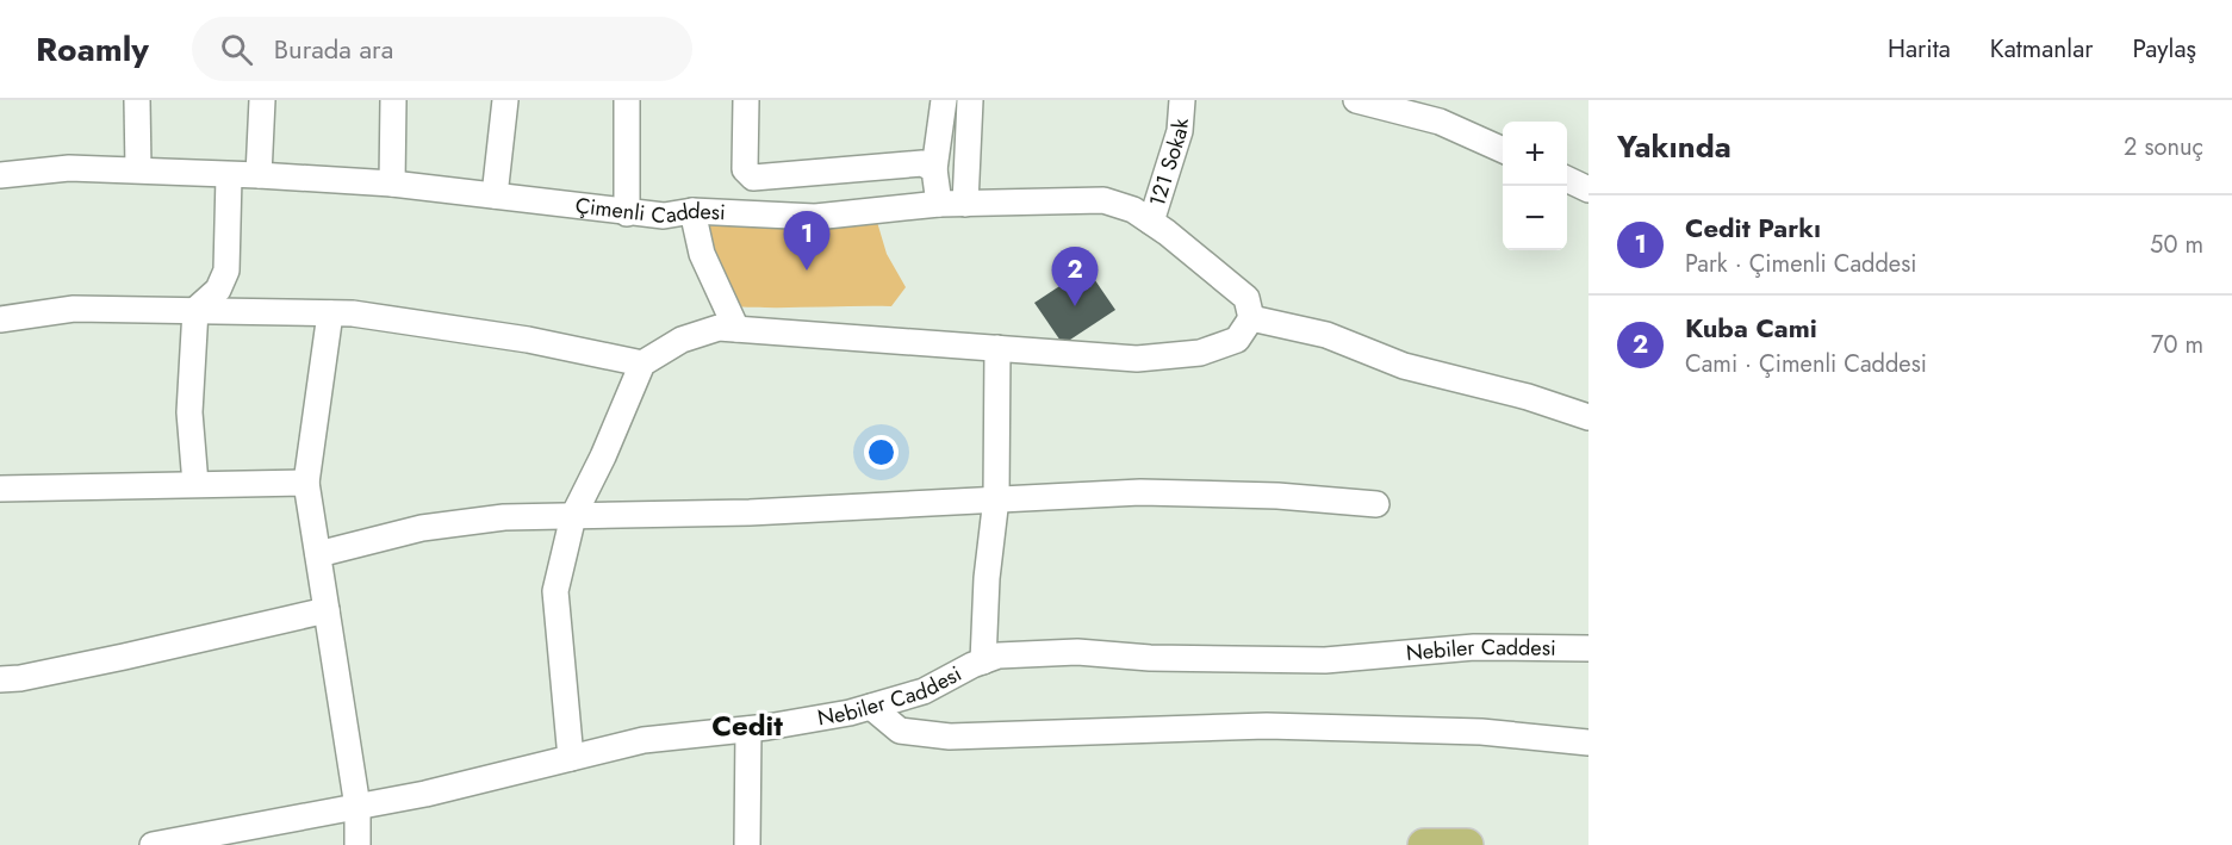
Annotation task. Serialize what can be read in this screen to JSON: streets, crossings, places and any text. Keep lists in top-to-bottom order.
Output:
{
  "streets": {
    "street": ["121 Sokak", "Çimenli Caddesi", "Nebiler Caddesi"]
  },
  "crossings": [
    ["121 Sokak", "Çimenli Caddesi"]
  ],
  "districts": ["Cedit"],
  "page": {
    "header": "Roamly",
    "search": "Burada ara",
    "nav": ["Harita", "Katmanlar", "Paylaş"],
    "heading": ["Yakında", "2 sonuç"],
    "map_buttons": ["+", "−"],
    "list": [
      {
        "mark": "1",
        "name": "Cedit Parkı",
        "note": "Park · Çimenli Caddesi",
        "value": "50 m"
      },
      {
        "mark": "2",
        "name": "Kuba Cami",
        "note": "Cami · Çimenli Caddesi",
        "value": "70 m"
      }
    ],
    "pins": ["1", "2"]
  }
}
